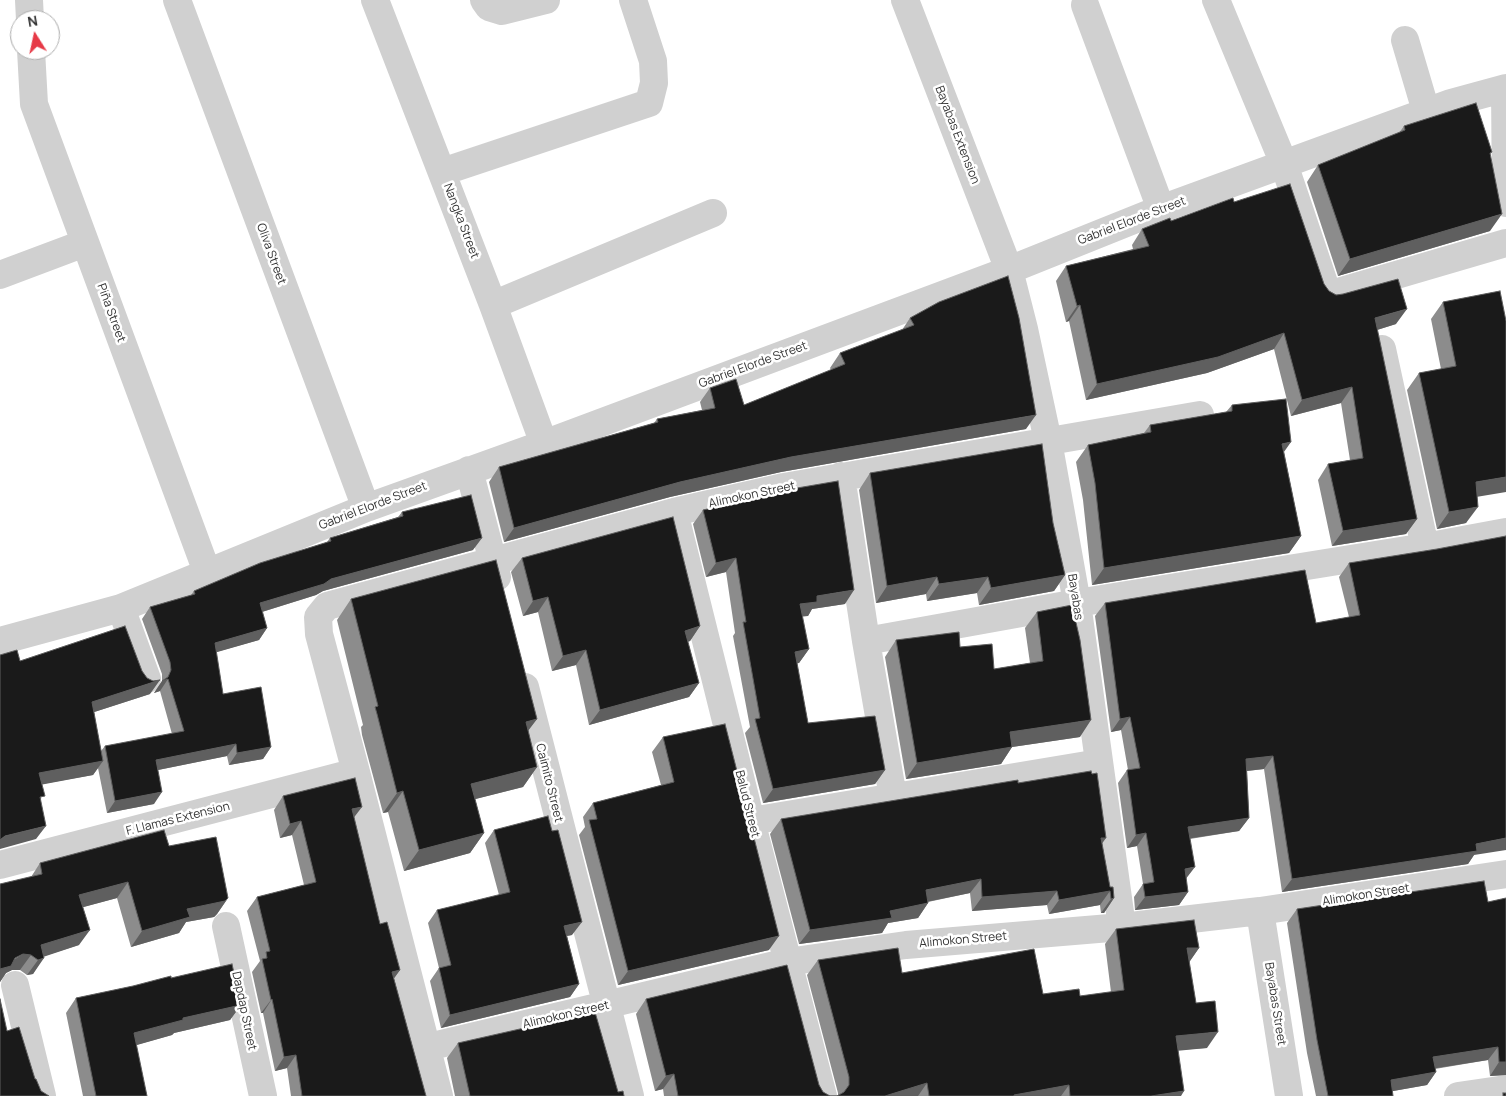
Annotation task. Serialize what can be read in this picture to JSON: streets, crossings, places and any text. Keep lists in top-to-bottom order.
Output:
{
  "streets": {
    "street": [
      "Bayabas Extension",
      "Nangka Street",
      "Gabriel Elorde Street",
      "Oliva Street",
      "Piña Street",
      "Alimokon Street",
      "Bayabas",
      "Caimito Street",
      "Balud Street",
      "F. Llamas Extension",
      "Bayabas Street",
      "Dapdap Street"
    ]
  },
  "crossings": [
    ["Bayabas Extension", "Gabriel Elorde Street"],
    ["Bayabas Extension", "Bayabas"],
    ["Nangka Street", "Gabriel Elorde Street"],
    ["Gabriel Elorde Street", "Oliva Street"],
    ["Gabriel Elorde Street", "Piña Street"],
    ["Gabriel Elorde Street", "Bayabas"],
    ["Alimokon Street", "Bayabas"],
    ["Alimokon Street", "Caimito Street"],
    ["Alimokon Street", "Balud Street"],
    ["Alimokon Street", "F. Llamas Extension"],
    ["Alimokon Street", "Bayabas Street"]
  ],
  "north": "top"
}
